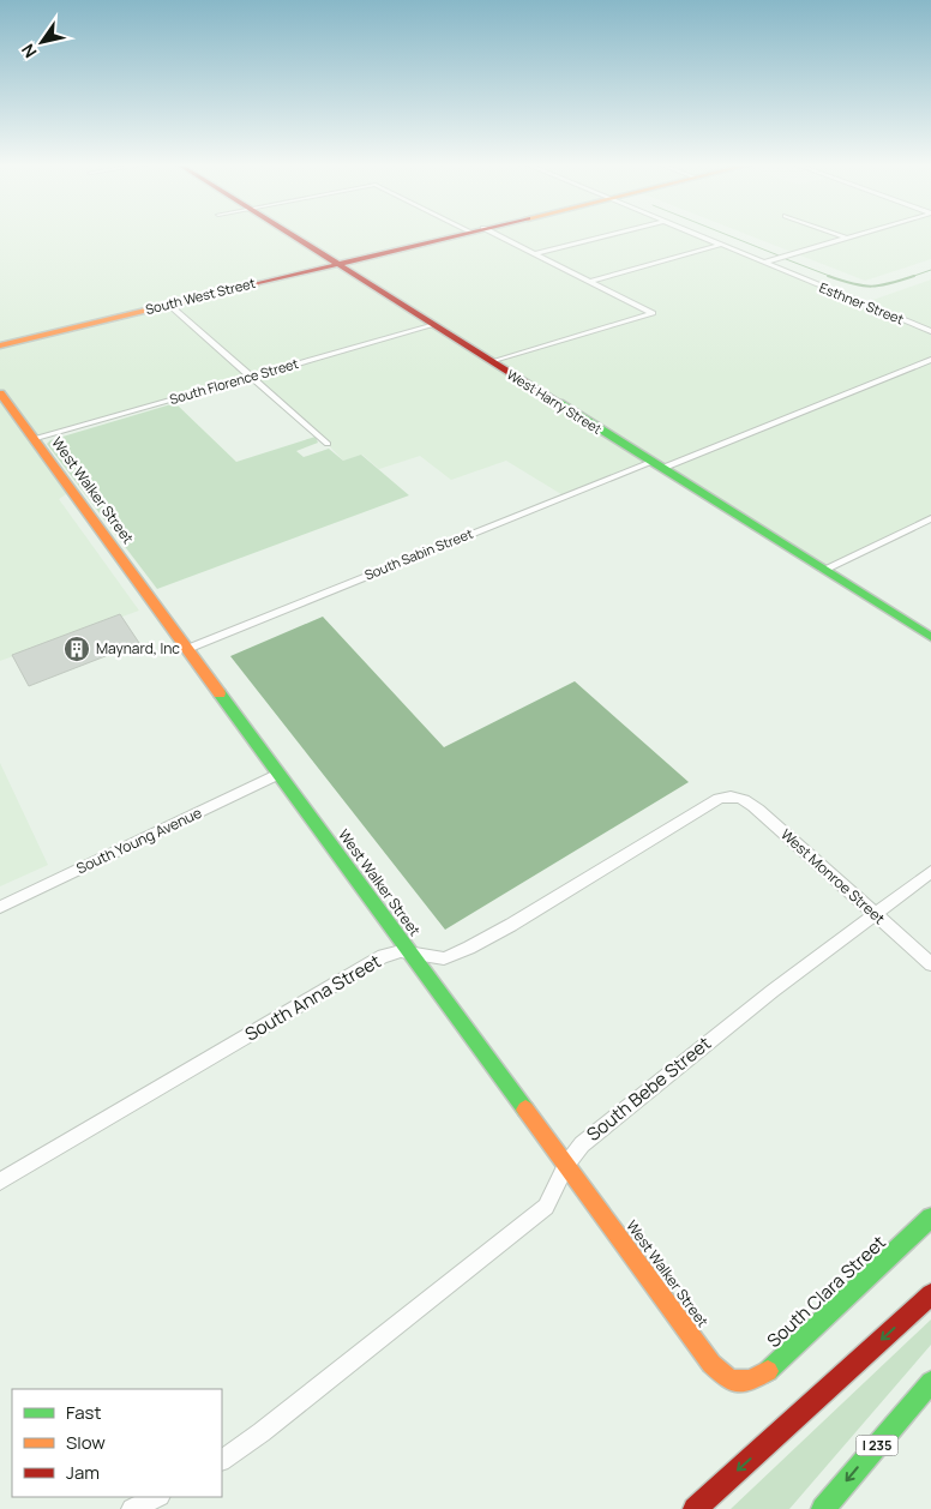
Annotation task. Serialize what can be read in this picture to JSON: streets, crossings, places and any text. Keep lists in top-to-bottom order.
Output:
{
  "streets": {
    "main road": [
      "South West Street",
      "West Harry Street",
      "West Walker Street",
      "South Clara Street",
      "I 235"
    ],
    "street": [
      "Esthner Street",
      "South Florence Street",
      "South Sabin Street",
      "South Young Avenue",
      "West Monroe Street",
      "South Anna Street",
      "South Bebe Street"
    ]
  },
  "crossings": [
    ["South West Street", "West Harry Street"],
    ["South Florence Street", "West Harry Street"],
    ["South Florence Street", "West Walker Street"],
    ["West Harry Street", "South Sabin Street"],
    ["West Walker Street", "South Sabin Street"],
    ["West Walker Street", "South Young Avenue"],
    ["West Walker Street", "South Anna Street"],
    ["West Walker Street", "South Bebe Street"],
    ["West Walker Street", "South Clara Street"],
    ["West Monroe Street", "South Anna Street"],
    ["West Monroe Street", "South Bebe Street"]
  ],
  "places": {
    "building": ["Maynard, Inc"]
  },
  "legend": ["Fast", "Slow", "Jam"],
  "north": "bottom left"
}
